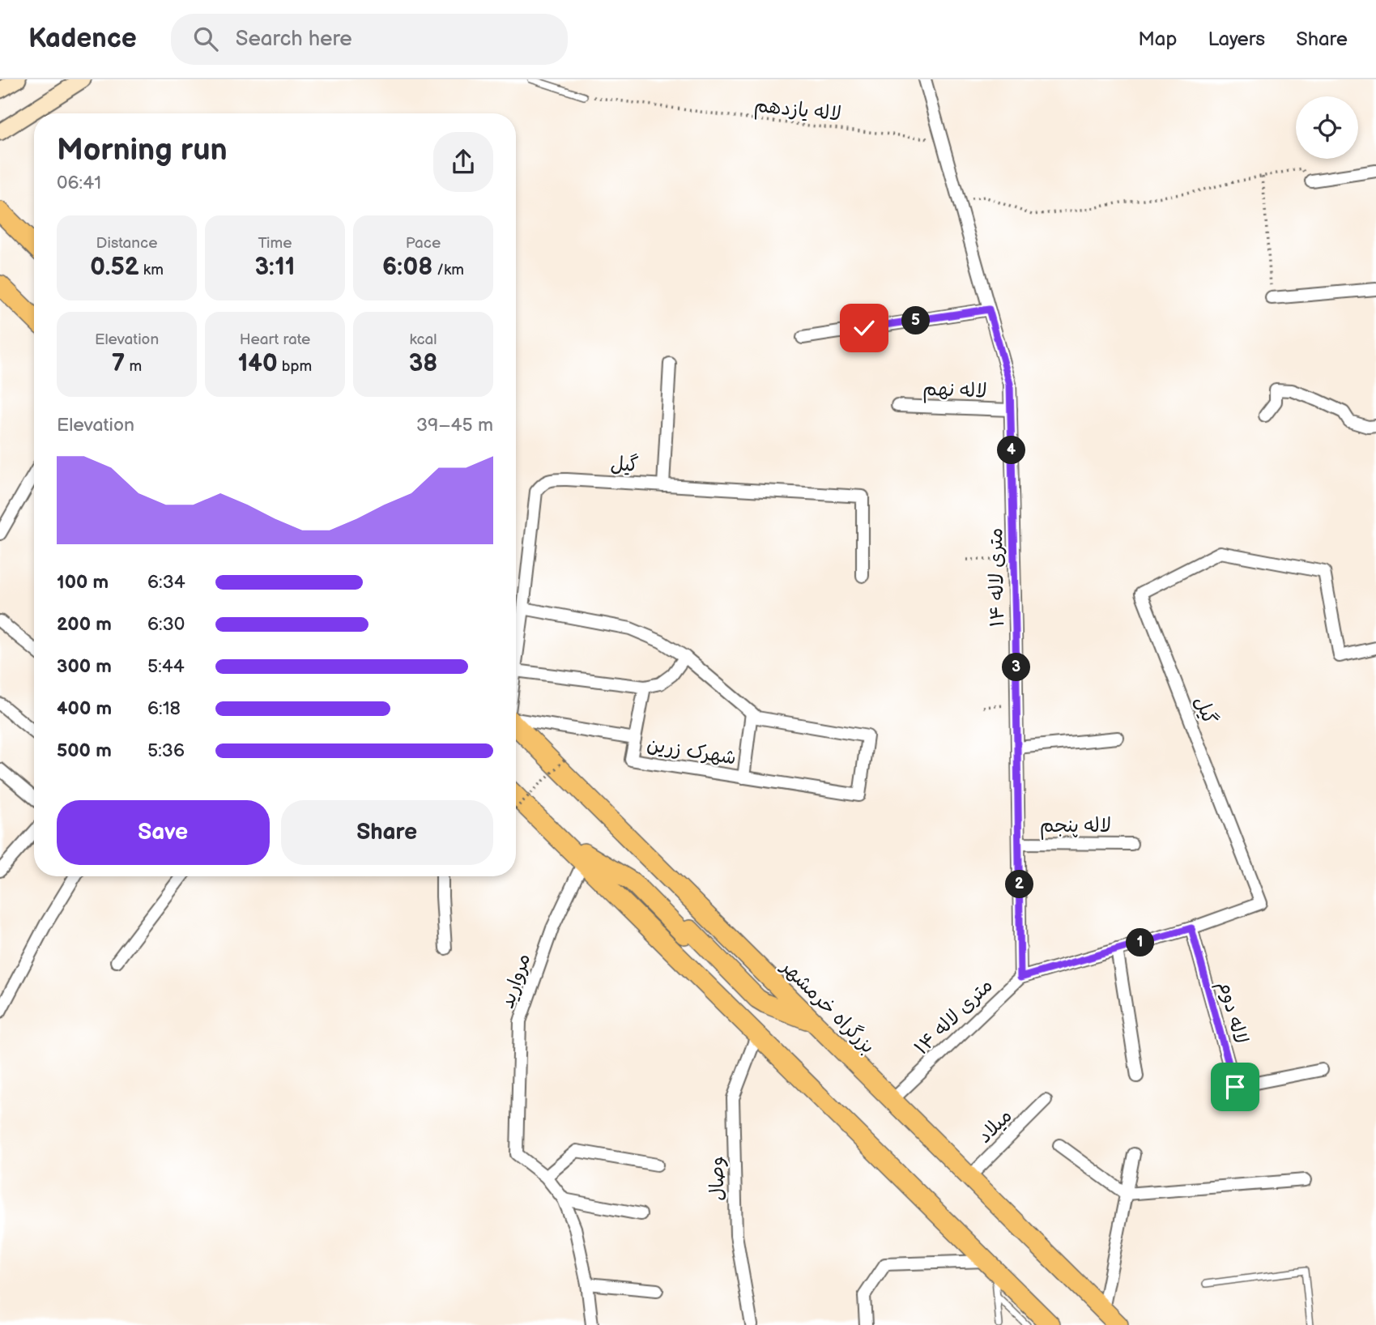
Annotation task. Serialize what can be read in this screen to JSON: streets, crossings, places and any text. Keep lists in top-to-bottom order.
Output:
{
  "streets": {
    "highway": ["بزرگراه خرمشهر"],
    "street": [
      "لاله نهم",
      "گیل",
      "۱۴ متری لاله",
      "شهرک زرین",
      "لاله پنجم",
      "مروارید",
      "لاله دوم",
      "میلاد",
      "وصال"
    ],
    "path": ["لاله یازدهم"]
  },
  "crossings": [
    ["لاله یازدهم", "۱۴ متری لاله"],
    ["لاله نهم", "۱۴ متری لاله"],
    ["گیل", "۱۴ متری لاله"],
    ["گیل", "لاله دوم"],
    ["۱۴ متری لاله", "لاله پنجم"],
    ["۱۴ متری لاله", "بزرگراه خرمشهر"],
    ["بزرگراه خرمشهر", "میلاد"]
  ],
  "page": {
    "header": "Kadence",
    "search": "Search here",
    "nav": ["Map", "Layers", "Share"],
    "heading": ["Morning run", "06:41"],
    "stats": [
      ["Distance", "0.52 km"],
      ["Time", "3:11"],
      ["Pace", "6:08 /km"],
      ["Elevation", "7 m"],
      ["Heart rate", "140 bpm"],
      ["kcal", "38"]
    ],
    "pins": [
      "5",
      "4",
      "3",
      "2",
      "1"
    ],
    "chart": ["Elevation", "39–45 m"],
    "list": [
      {
        "name": "100 m",
        "note": "6:34"
      },
      {
        "name": "200 m",
        "note": "6:30"
      },
      {
        "name": "300 m",
        "note": "5:44"
      },
      {
        "name": "400 m",
        "note": "6:18"
      },
      {
        "name": "500 m",
        "note": "5:36"
      }
    ],
    "buttons": ["Save", "Share"]
  }
}
